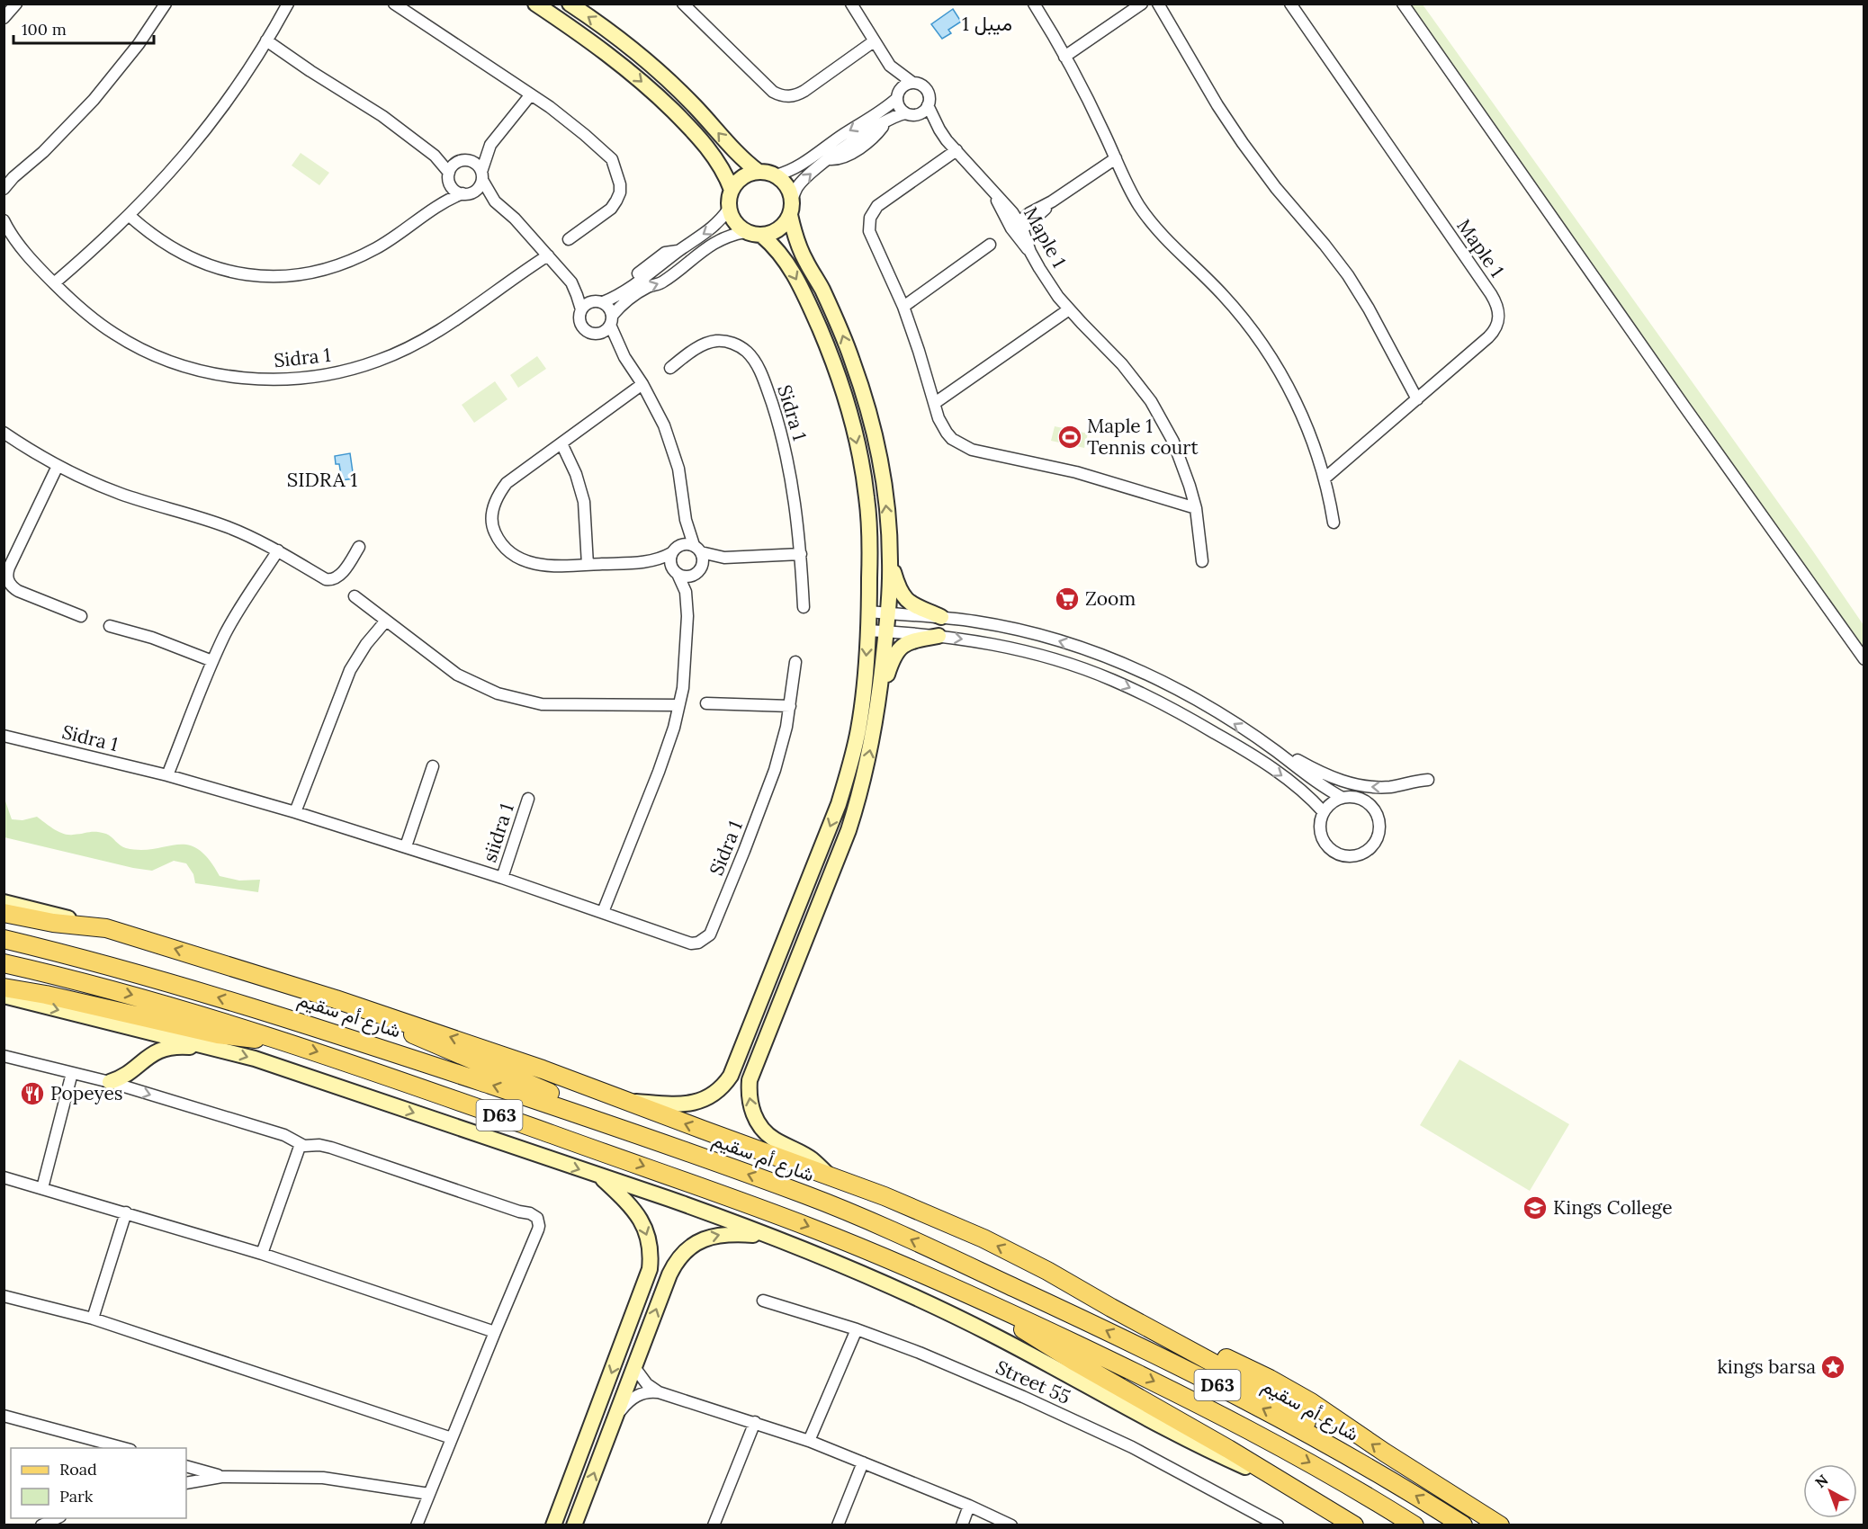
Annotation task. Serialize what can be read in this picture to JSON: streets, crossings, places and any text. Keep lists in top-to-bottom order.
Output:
{
  "streets": {
    "main road": ["شارع أم سقيم", "D63"],
    "street": [
      "Maple 1",
      "Sidra 1",
      "siidra 1",
      "Street 55"
    ]
  },
  "crossings": [
    ["Sidra 1", "siidra 1"]
  ],
  "districts": ["ميبل 1", "SIDRA 1"],
  "places": {
    "sports": ["Maple 1 Tennis court"],
    "supermarket": ["Zoom"],
    "restaurant": ["Popeyes"],
    "school or university": ["Kings College"],
    "place": ["kings barsa"]
  },
  "legend": ["Road", "Park"],
  "scale_bar": "100 m",
  "north": "top left"
}
